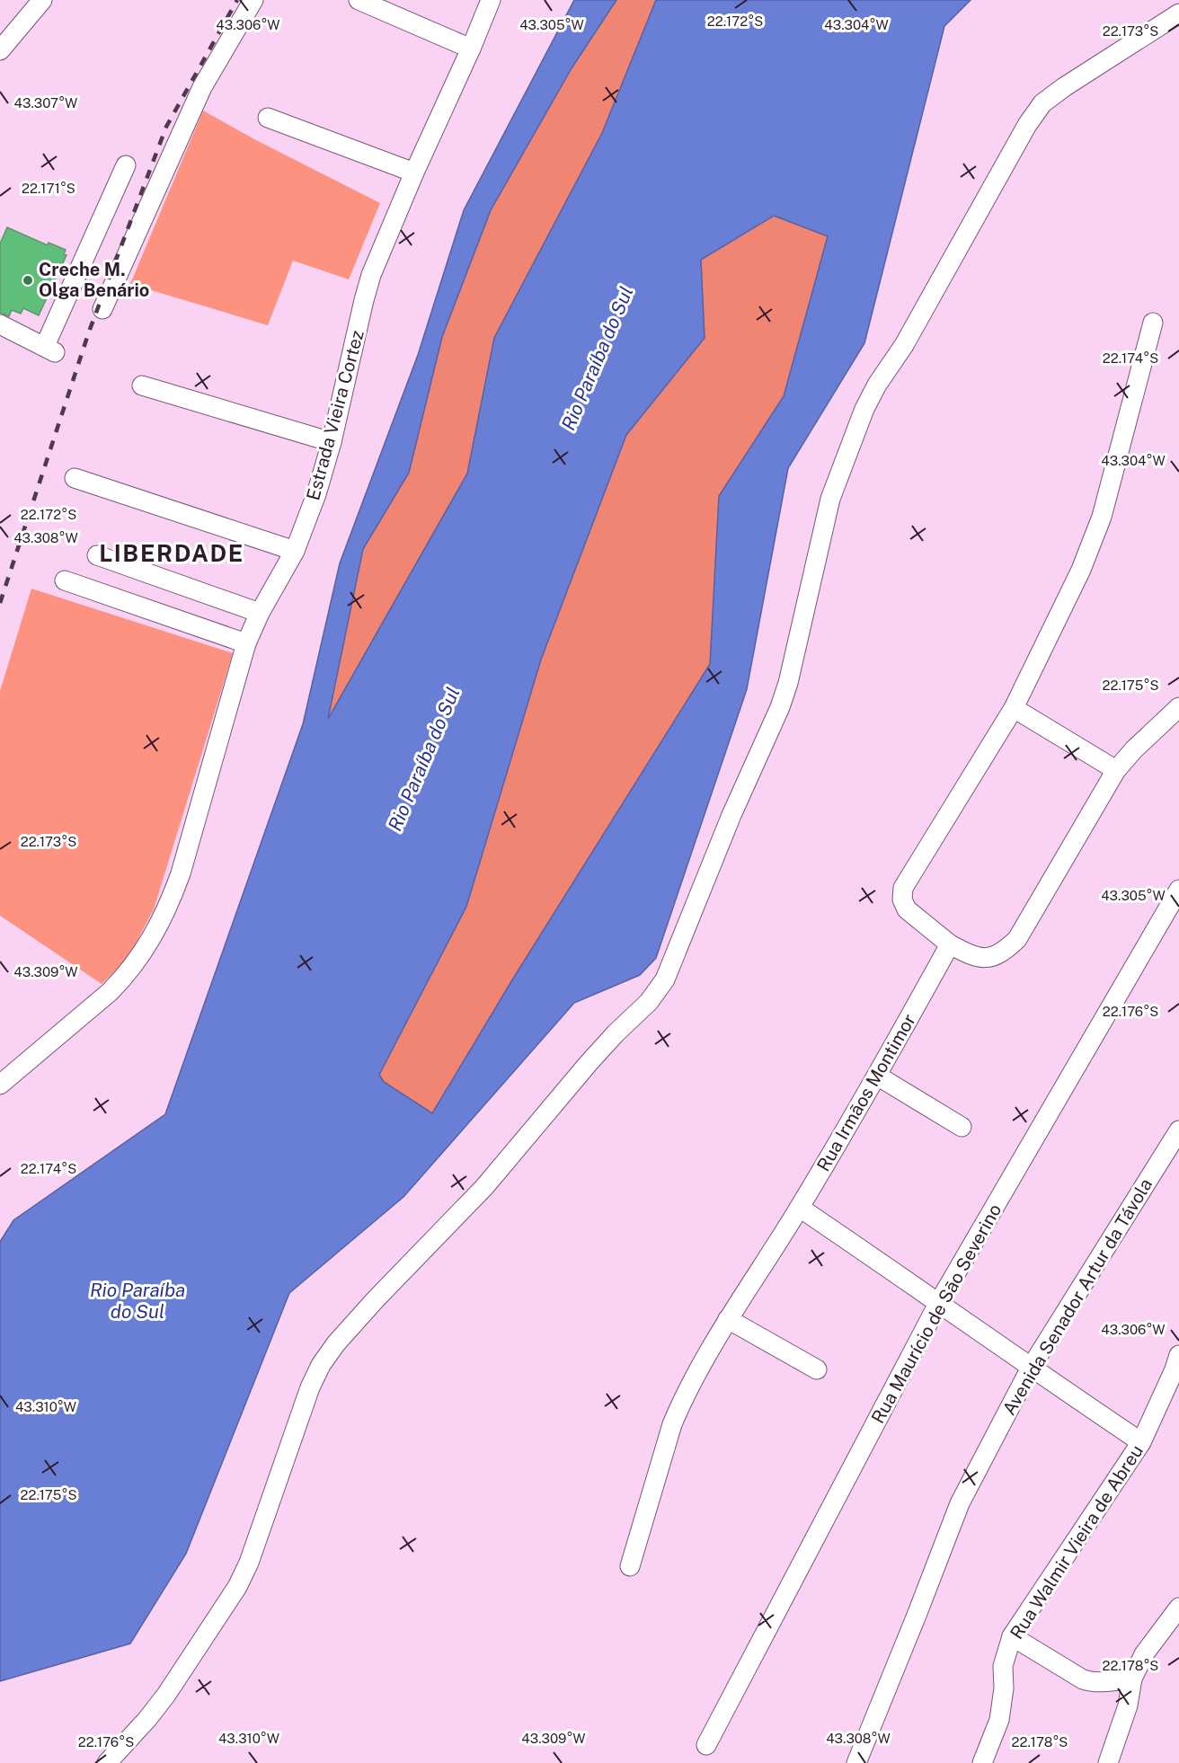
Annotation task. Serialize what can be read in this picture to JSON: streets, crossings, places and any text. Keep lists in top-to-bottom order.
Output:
{
  "streets": {
    "street": [
      "Estrada Vieira Cortez",
      "Rua Irmãos Montimor",
      "Avenida Senador Artur da Távola",
      "Rua Maurício de São Severino",
      "Rua Walmir Vieira de Abreu"
    ]
  },
  "districts": ["LIBERDADE"],
  "water": ["Rio Paraíba do Sul"],
  "places": ["Creche M. Olga Benário"],
  "coordinates": [
    "22.172°S",
    "43.305°W",
    "43.306°W",
    "43.304°W",
    "22.173°S",
    "43.307°W",
    "22.171°S",
    "22.174°S",
    "43.308°W",
    "22.175°S",
    "43.309°W",
    "22.176°S",
    "43.310°W",
    "22.178°S"
  ]
}
